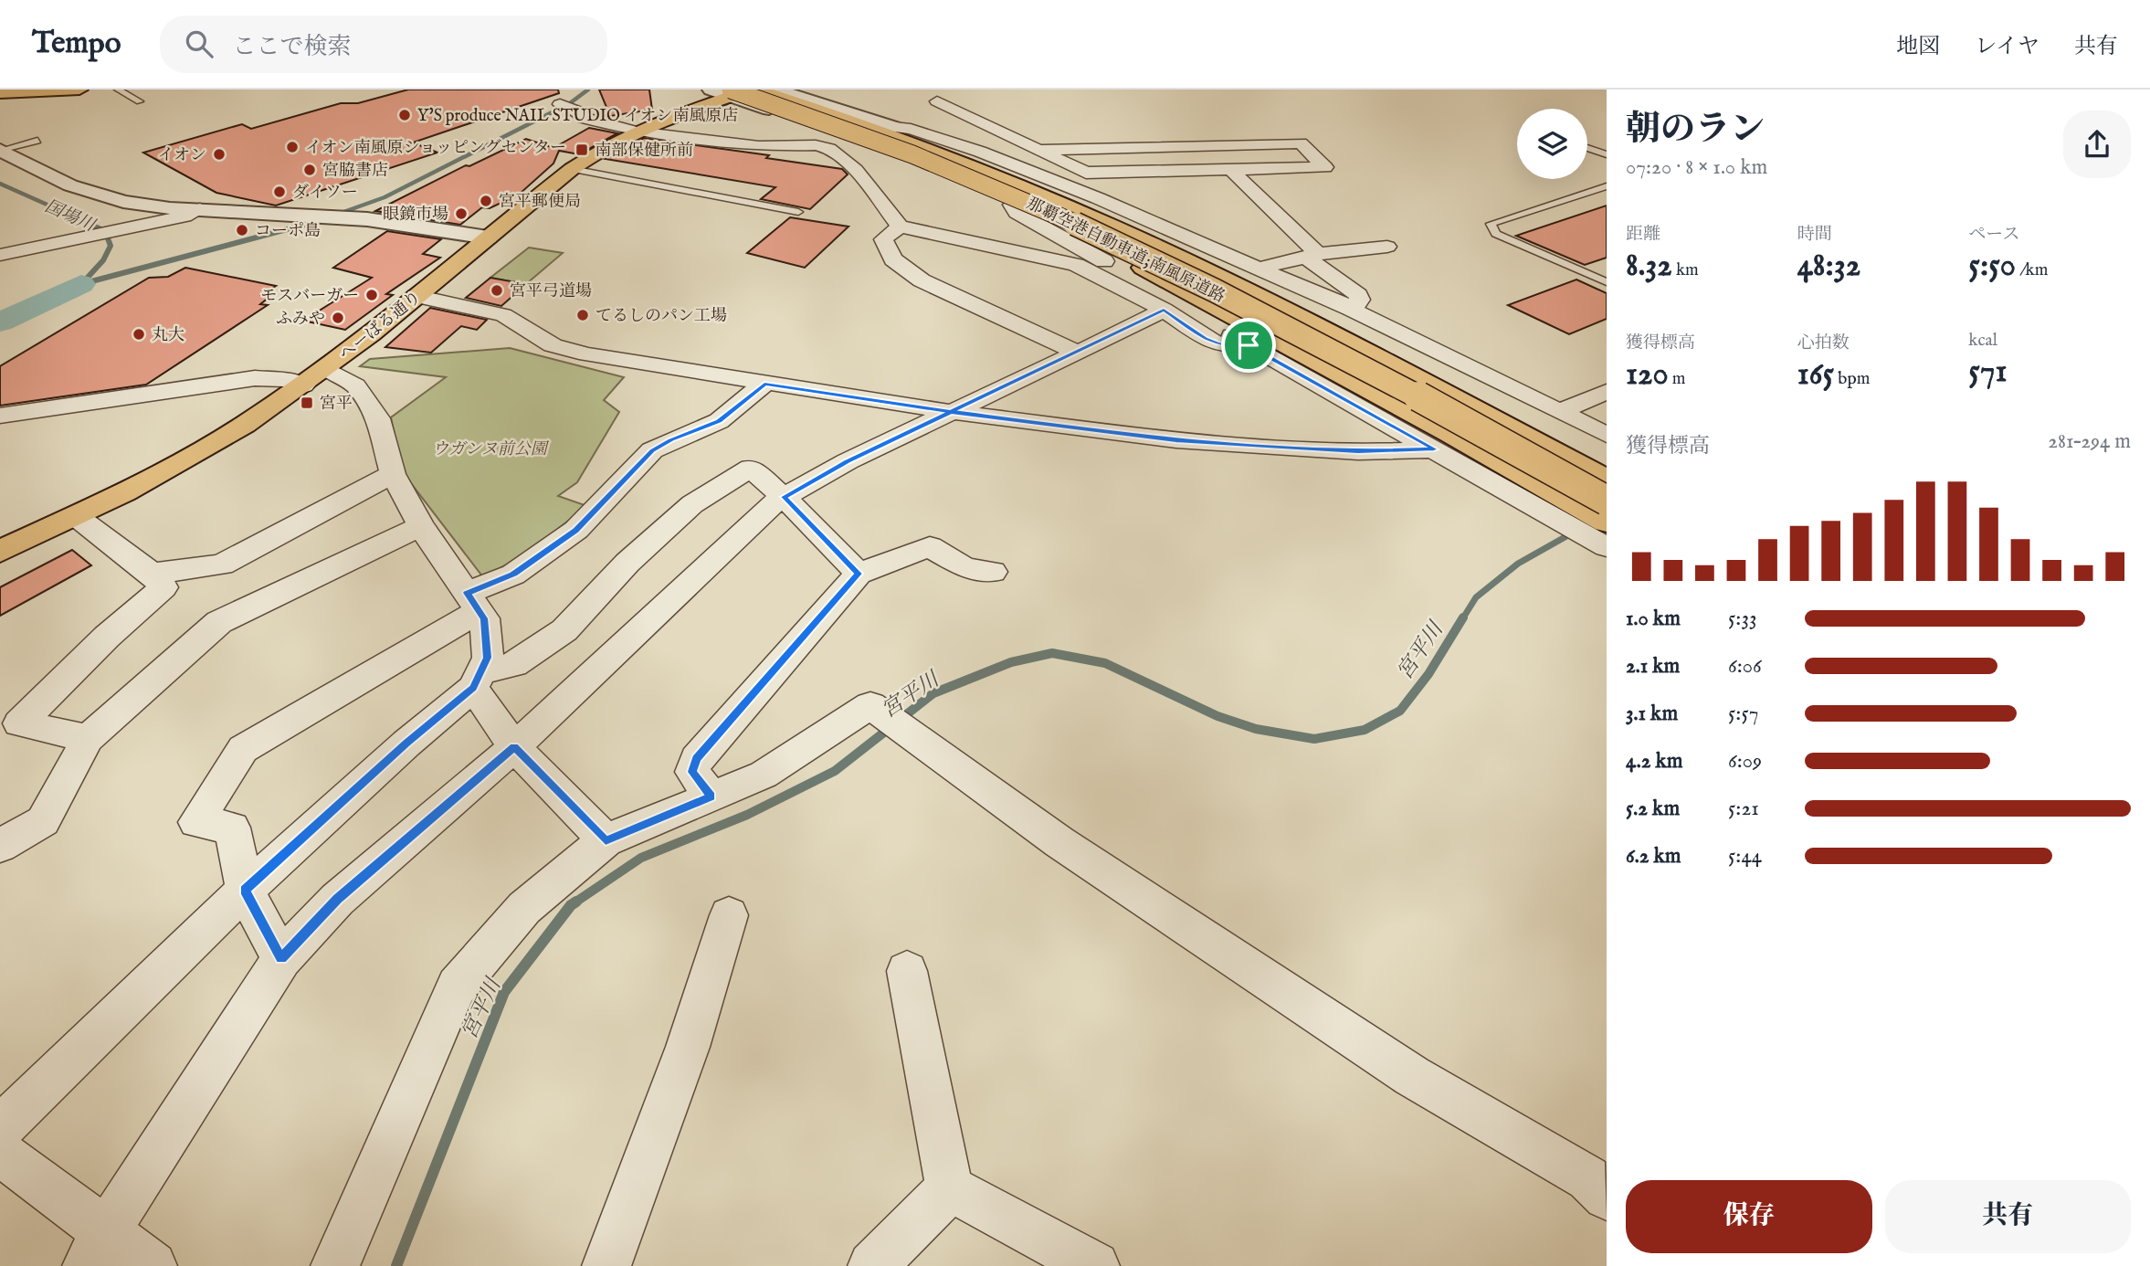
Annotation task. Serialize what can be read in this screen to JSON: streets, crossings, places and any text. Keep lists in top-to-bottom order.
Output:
{
  "streets": {
    "highway": ["那覇空港自動車道;南風原道路", "へーばる通り"]
  },
  "crossings": [
    ["那覇空港自動車道;南風原道路", "へーばる通り"]
  ],
  "water": ["国場川", "宮平川"],
  "parks": ["ウガンヌ前公園"],
  "places": {
    "other": [
      "Y'S produce NAIL STUDIO イオン南風原店",
      "イオン南風原ショッピングセンター",
      "イオン",
      "宮脇書店",
      "ダイソー",
      "宮平郵便局",
      "眼鏡市場",
      "コーポ島",
      "宮平弓道場",
      "モスバーガー",
      "てるしのパン工場",
      "ふみや",
      "丸大"
    ],
    "transit": ["南部保健所前", "宮平"]
  },
  "page": {
    "header": "Tempo",
    "search": "ここで検索",
    "nav": ["地図", "レイヤ", "共有"],
    "heading": ["朝のラン", "07:20 · 8 × 1.0 km"],
    "stats": [
      ["距離", "8.32 km"],
      ["時間", "48:32"],
      ["ペース", "5:50 /km"],
      ["獲得標高", "120 m"],
      ["心拍数", "165 bpm"],
      ["kcal", "571"]
    ],
    "chart": ["獲得標高", "281–294 m"],
    "list": [
      {
        "name": "1.0 km",
        "note": "5:33"
      },
      {
        "name": "2.1 km",
        "note": "6:06"
      },
      {
        "name": "3.1 km",
        "note": "5:57"
      },
      {
        "name": "4.2 km",
        "note": "6:09"
      },
      {
        "name": "5.2 km",
        "note": "5:21"
      },
      {
        "name": "6.2 km",
        "note": "5:44"
      }
    ],
    "buttons": ["保存", "共有"]
  }
}
